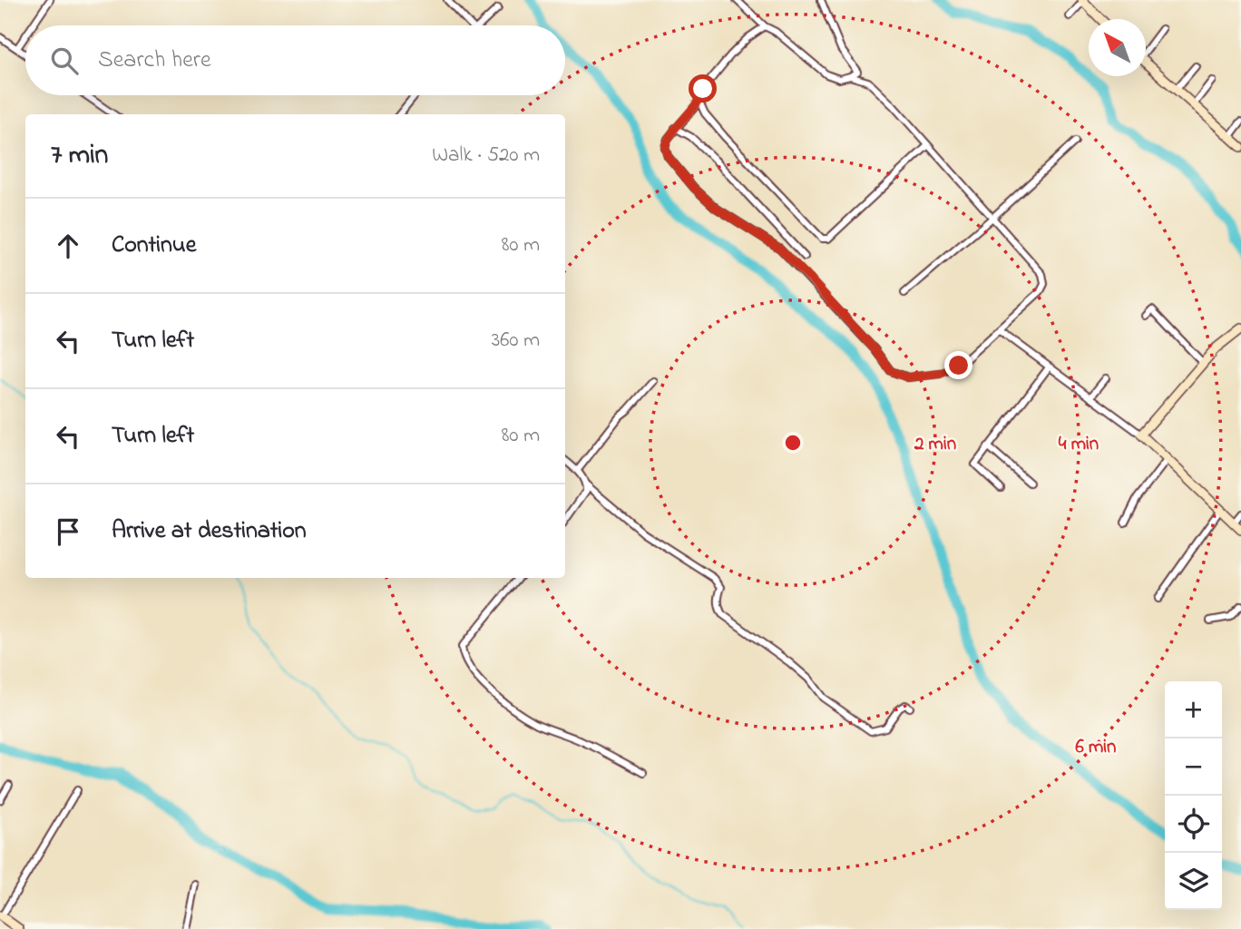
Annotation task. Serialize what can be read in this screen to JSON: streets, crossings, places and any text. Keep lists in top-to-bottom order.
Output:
{
  "north": "top left",
  "page": {
    "search": "Search here",
    "heading": ["7 min", "Walk · 520 m"],
    "list": [
      ["Continue", "80 m"],
      ["Turn left", "360 m"],
      ["Turn left", "80 m"],
      "Arrive at destination"
    ],
    "map_buttons": ["+", "−"]
  },
  "rings": ["2 min", "4 min", "6 min"]
}
